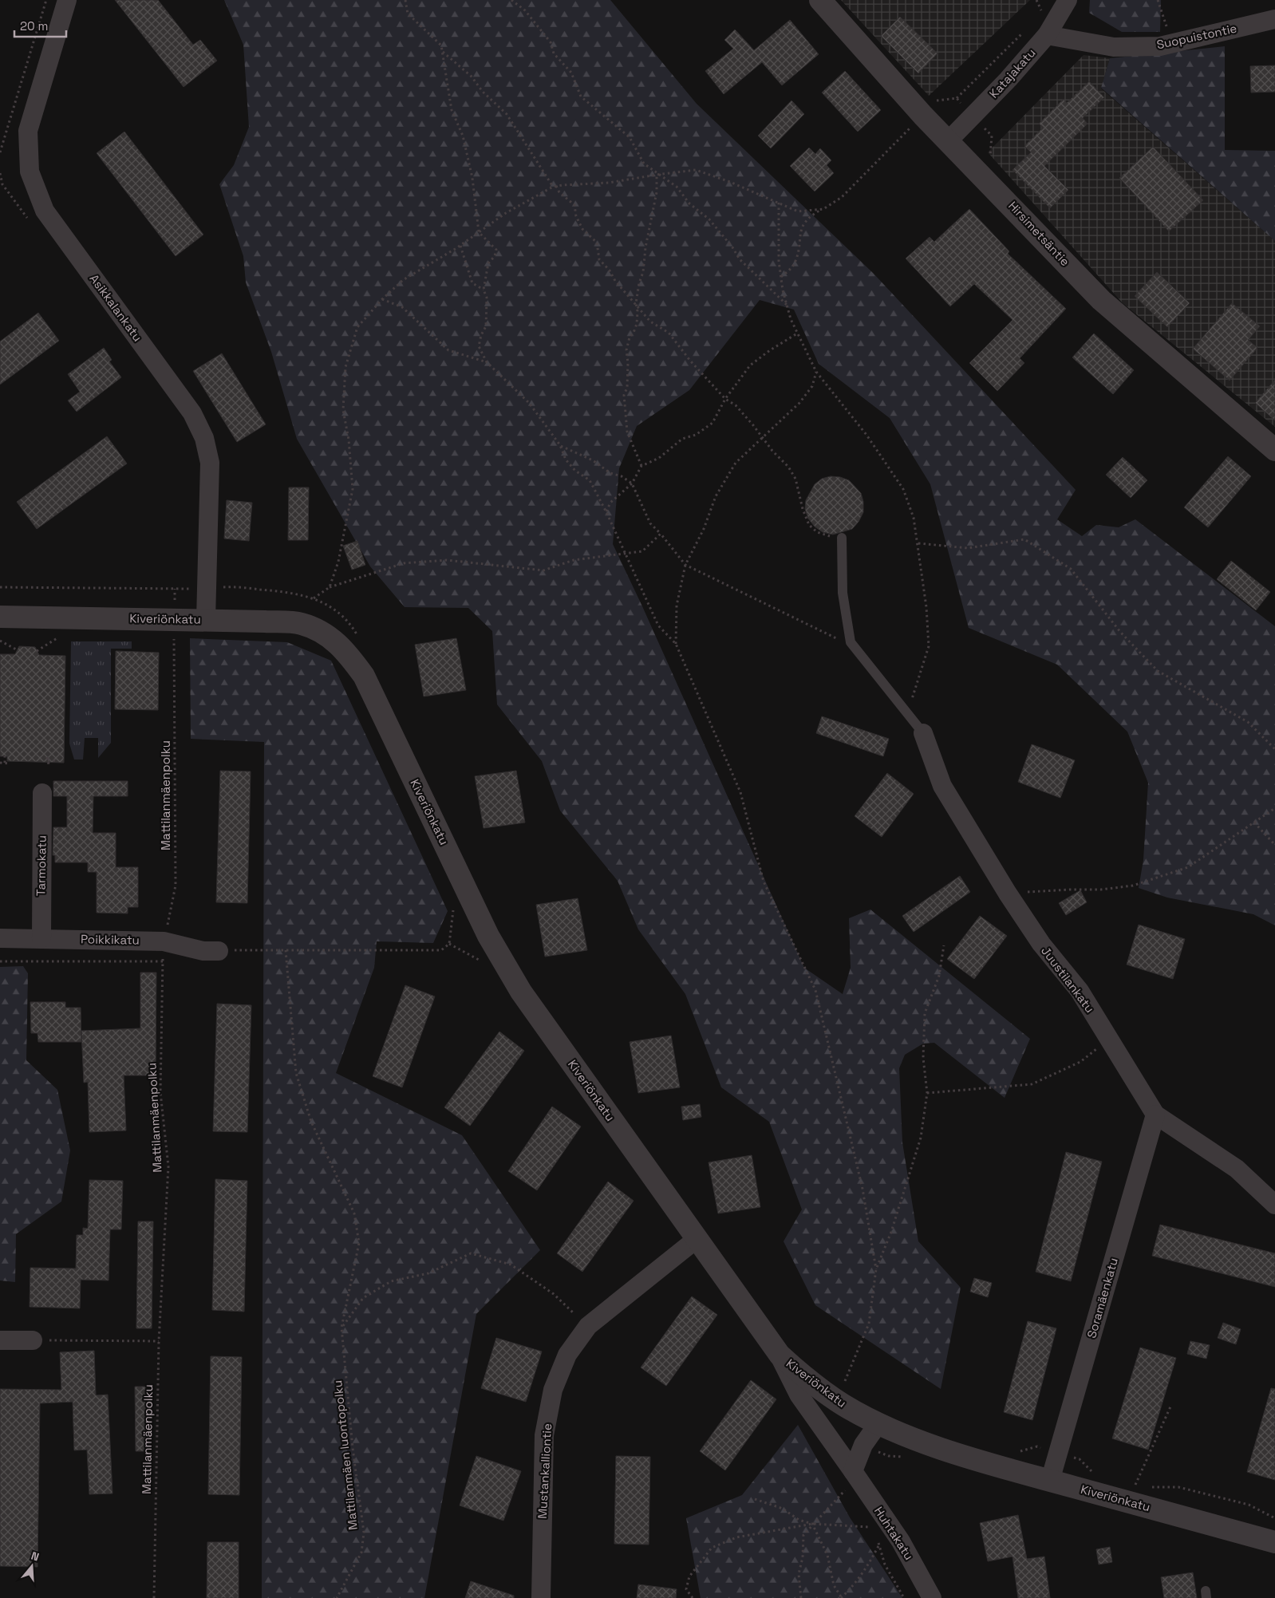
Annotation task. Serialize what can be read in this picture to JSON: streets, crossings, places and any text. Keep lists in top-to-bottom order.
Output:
{
  "streets": {
    "street": [
      "Suopuistontie",
      "Katajakatu",
      "Hirsimetsäntie",
      "Asikkalankatu",
      "Kiveriönkatu",
      "Tarmokatu",
      "Poikkikatu",
      "Juustilankatu",
      "Soramäenkatu",
      "Mustankalliontie",
      "Huhtakatu"
    ],
    "path": ["Mattilanmäenpolku", "Mattilanmäen luontopolku"]
  },
  "crossings": [
    ["Suopuistontie", "Katajakatu"],
    ["Katajakatu", "Hirsimetsäntie"],
    ["Asikkalankatu", "Kiveriönkatu"],
    ["Kiveriönkatu", "Mattilanmäenpolku"],
    ["Kiveriönkatu", "Soramäenkatu"],
    ["Kiveriönkatu", "Mustankalliontie"],
    ["Kiveriönkatu", "Huhtakatu"],
    ["Mattilanmäenpolku", "Poikkikatu"],
    ["Tarmokatu", "Poikkikatu"],
    ["Juustilankatu", "Soramäenkatu"]
  ],
  "scale_bar": "20 m",
  "north": "top"
}
